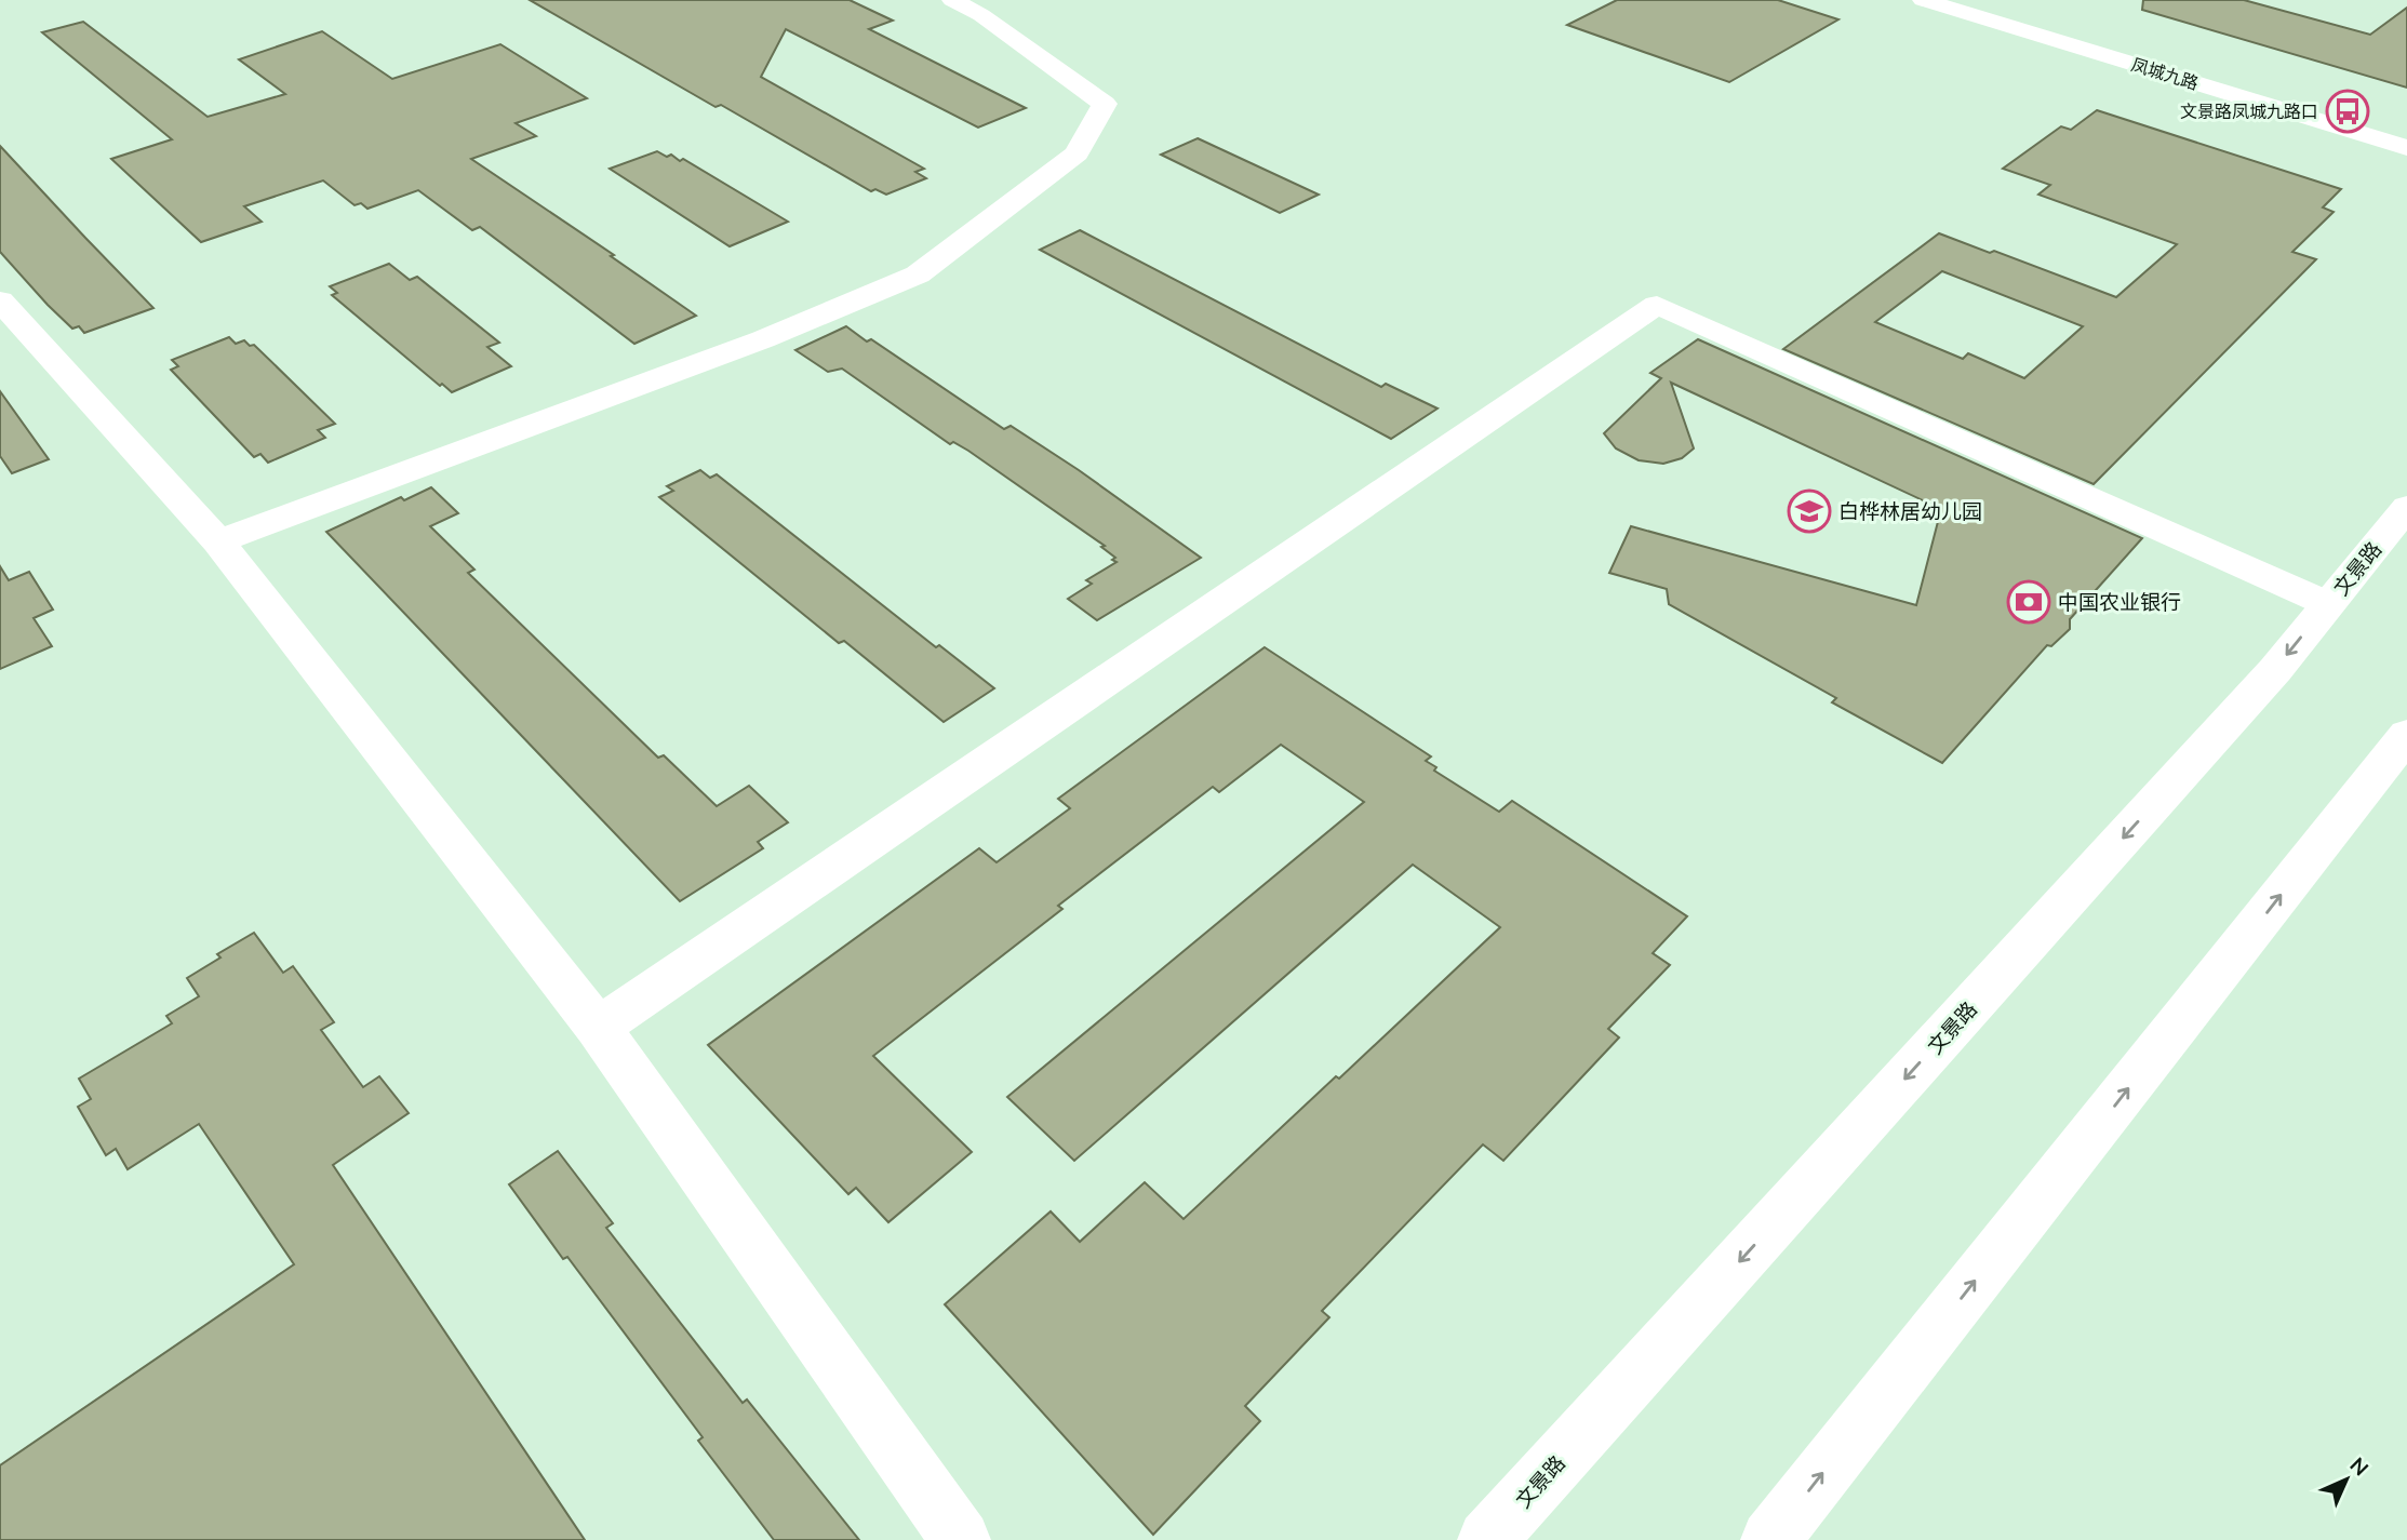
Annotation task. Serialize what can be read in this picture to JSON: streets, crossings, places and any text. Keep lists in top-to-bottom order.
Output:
{
  "streets": {
    "street": ["凤城九路", "文景路"]
  },
  "places": {
    "bus stop": ["文景路凤城九路口"],
    "school or university": ["白桦林居幼儿园"],
    "bank": ["中国农业银行"]
  },
  "north": "top right"
}
